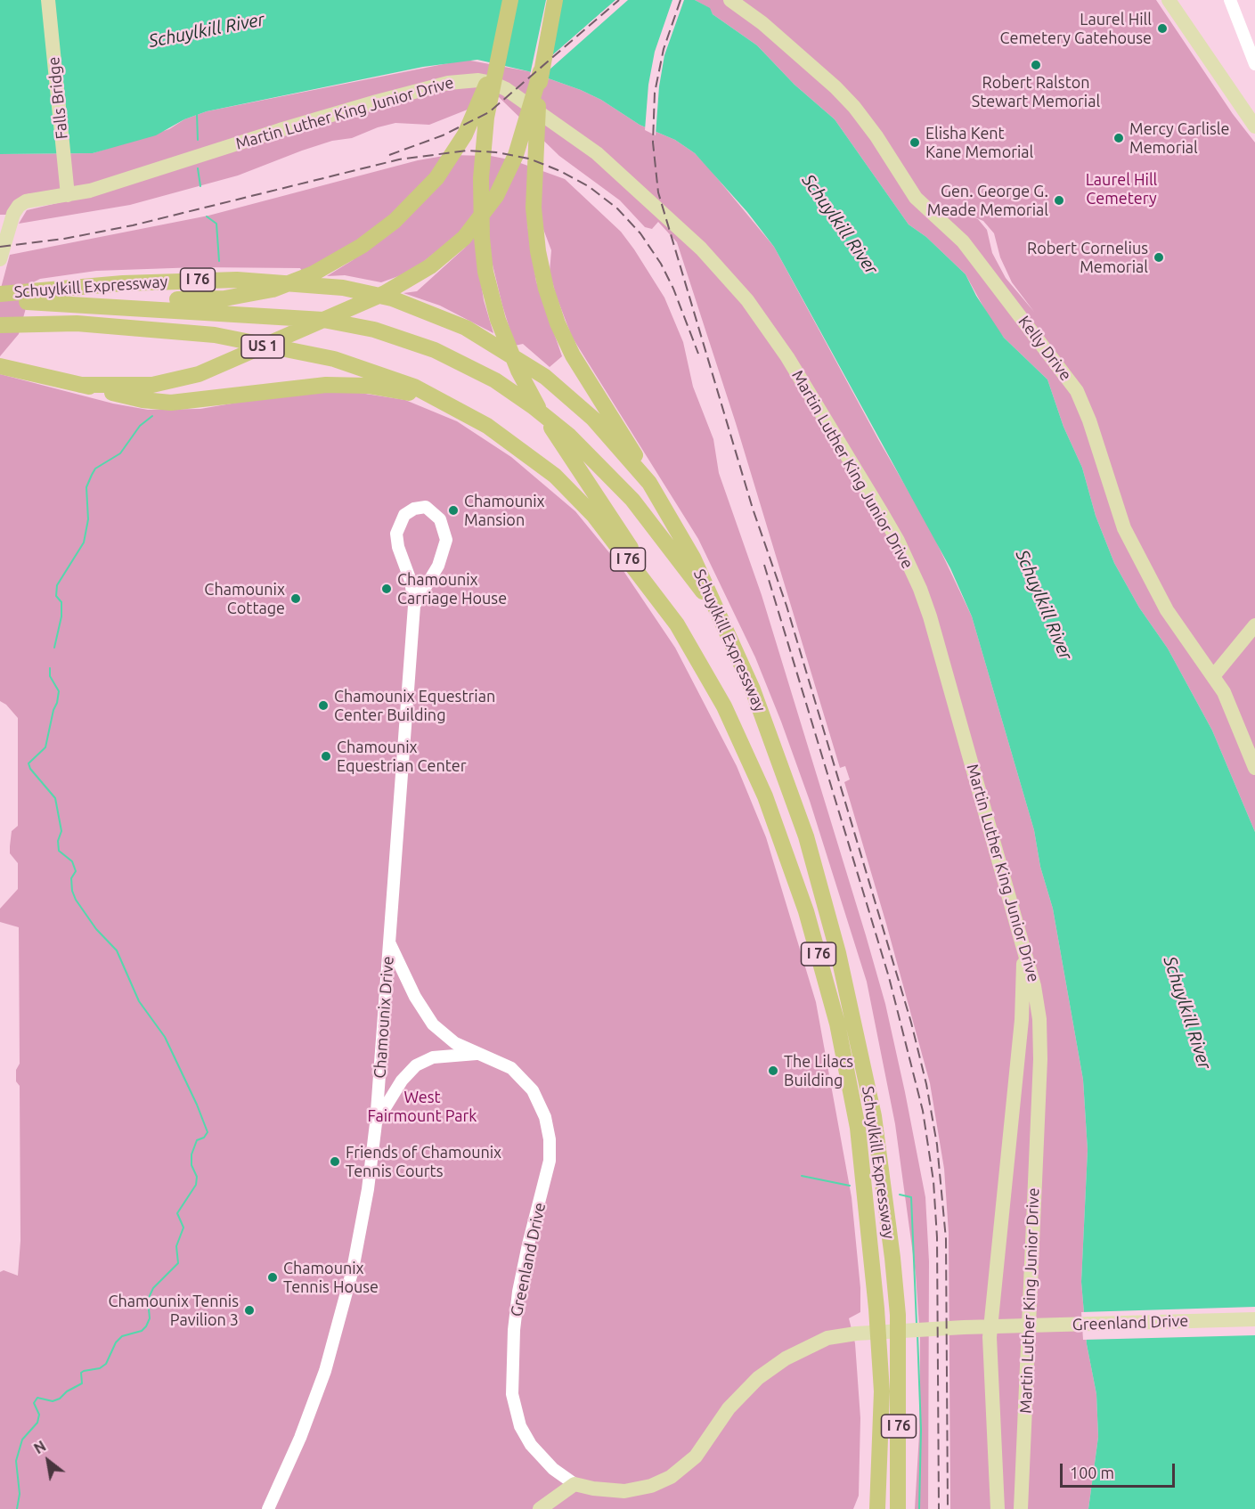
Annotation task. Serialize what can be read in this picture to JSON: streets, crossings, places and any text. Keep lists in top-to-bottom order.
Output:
{
  "streets": {
    "highway": ["I 76", "Schuylkill Expressway", "US 1"],
    "main road": [
      "Falls Bridge",
      "Martin Luther King Junior Drive",
      "Kelly Drive",
      "Greenland Drive"
    ],
    "street": ["Chamounix Drive"]
  },
  "crossings": [
    ["Falls Bridge", "Martin Luther King Junior Drive"],
    ["Chamounix Drive", "Greenland Drive"]
  ],
  "water": ["Schuylkill River"],
  "parks": ["Laurel Hill Cemetery", "West Fairmount Park"],
  "places": [
    "Laurel Hill Cemetery Gatehouse",
    "Robert Ralston Stewart Memorial",
    "Mercy Carlisle Memorial",
    "Elisha Kent Kane Memorial",
    "Gen. George G. Meade Memorial",
    "Robert Cornelius Memorial",
    "Chamounix Mansion",
    "Chamounix Carriage House",
    "Chamounix Cottage",
    "Chamounix Equestrian Center Building",
    "Chamounix Equestrian Center",
    "The Lilacs Building",
    "Friends of Chamounix Tennis Courts",
    "Chamounix Tennis House",
    "Chamounix Tennis Pavilion 3"
  ],
  "scale_bar": "100 m",
  "north": "top left"
}
